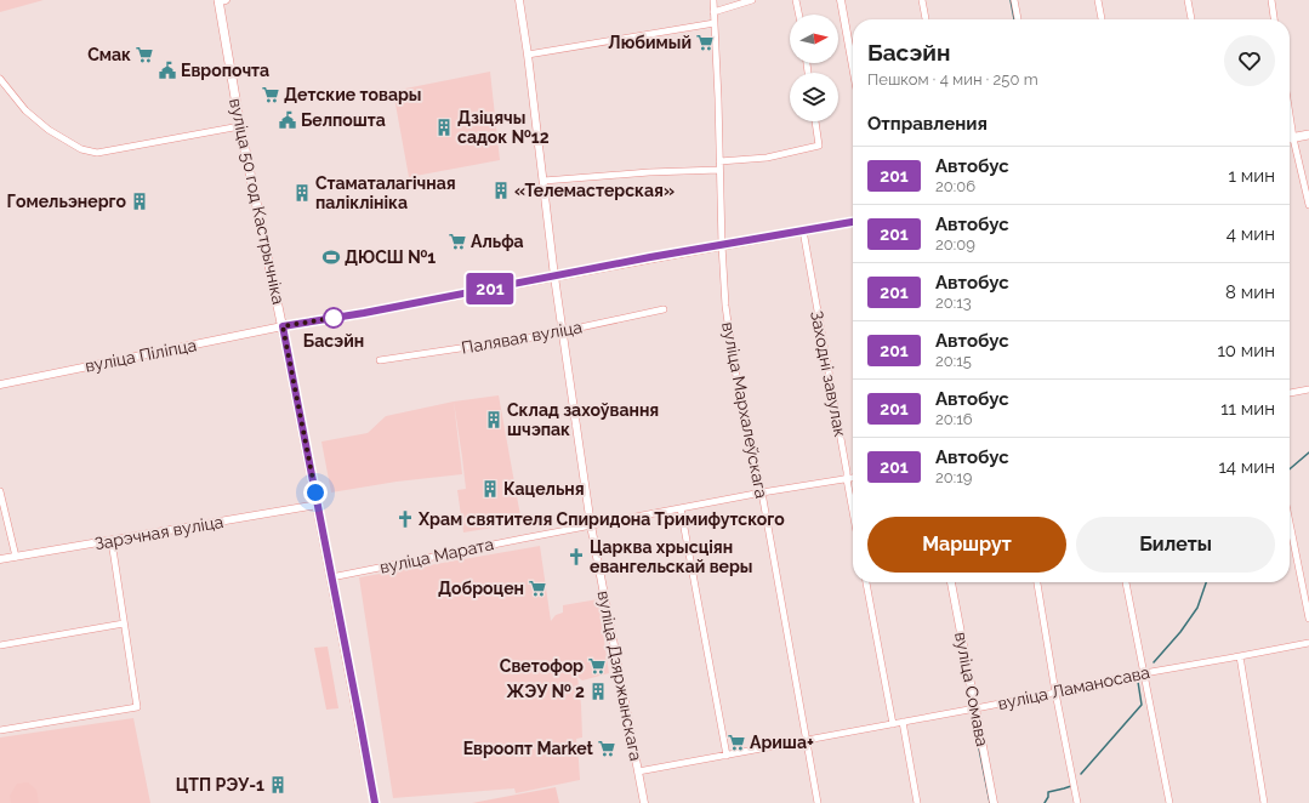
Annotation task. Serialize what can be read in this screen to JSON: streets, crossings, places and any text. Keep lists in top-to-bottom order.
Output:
{
  "streets": {
    "main road": ["вуліца 50 год Кастрычніка"],
    "street": [
      "Палявая вуліца",
      "вуліца Піліпца",
      "Заходні завулак",
      "вуліца Мархалеўскага",
      "Зарэчная вуліца",
      "вуліца Марата",
      "вуліца Дзяржынскага",
      "вуліца Ламаносава",
      "вуліца Сомава"
    ]
  },
  "crossings": [
    ["вуліца 50 год Кастрычніка", "вуліца Піліпца"],
    ["вуліца 50 год Кастрычніка", "Зарэчная вуліца"],
    ["вуліца 50 год Кастрычніка", "вуліца Марата"],
    ["Палявая вуліца", "вуліца Дзяржынскага"],
    ["Заходні завулак", "вуліца Марата"],
    ["вуліца Мархалеўскага", "вуліца Марата"],
    ["вуліца Мархалеўскага", "вуліца Ламаносава"],
    ["вуліца Марата", "вуліца Дзяржынскага"],
    ["вуліца Дзяржынскага", "вуліца Ламаносава"],
    ["вуліца Ламаносава", "вуліца Сомава"]
  ],
  "places": {
    "supermarket": [
      "Любимый",
      "Смак",
      "Детские товары",
      "Альфа",
      "Доброцен",
      "Светофор",
      "Ариша+",
      "Евроопт Market"
    ],
    "public building": ["Европочта", "Белпошта"],
    "building": [
      "Дзіцячы садок №12",
      "«Телемастерская»",
      "Стаматалагічная паліклініка",
      "Гомельэнерго",
      "Склад захоўвання шчэпак",
      "Кацельня",
      "ЖЭУ № 2",
      "ЦТП РЭУ-1"
    ],
    "sports": ["ДЮСШ №1"],
    "other": ["Басэйн"],
    "church": ["Храм святителя Спиридона Тримифутского", "Царква хрысціян евангельскай веры"]
  },
  "lines": ["bus line 201"],
  "north": "right",
  "page": {
    "on_map": "201",
    "heading": [
      ["Басэйн", "Пешком · 4 мин · 250 m"],
      "Отправления"
    ],
    "list": [
      {
        "mark": "201",
        "name": "Автобус",
        "note": "20:06",
        "value": "1 мин"
      },
      {
        "mark": "201",
        "name": "Автобус",
        "note": "20:09",
        "value": "4 мин"
      },
      {
        "mark": "201",
        "name": "Автобус",
        "note": "20:13",
        "value": "8 мин"
      },
      {
        "mark": "201",
        "name": "Автобус",
        "note": "20:15",
        "value": "10 мин"
      },
      {
        "mark": "201",
        "name": "Автобус",
        "note": "20:16",
        "value": "11 мин"
      },
      {
        "mark": "201",
        "name": "Автобус",
        "note": "20:19",
        "value": "14 мин"
      }
    ],
    "buttons": ["Маршрут", "Билеты"]
  }
}
